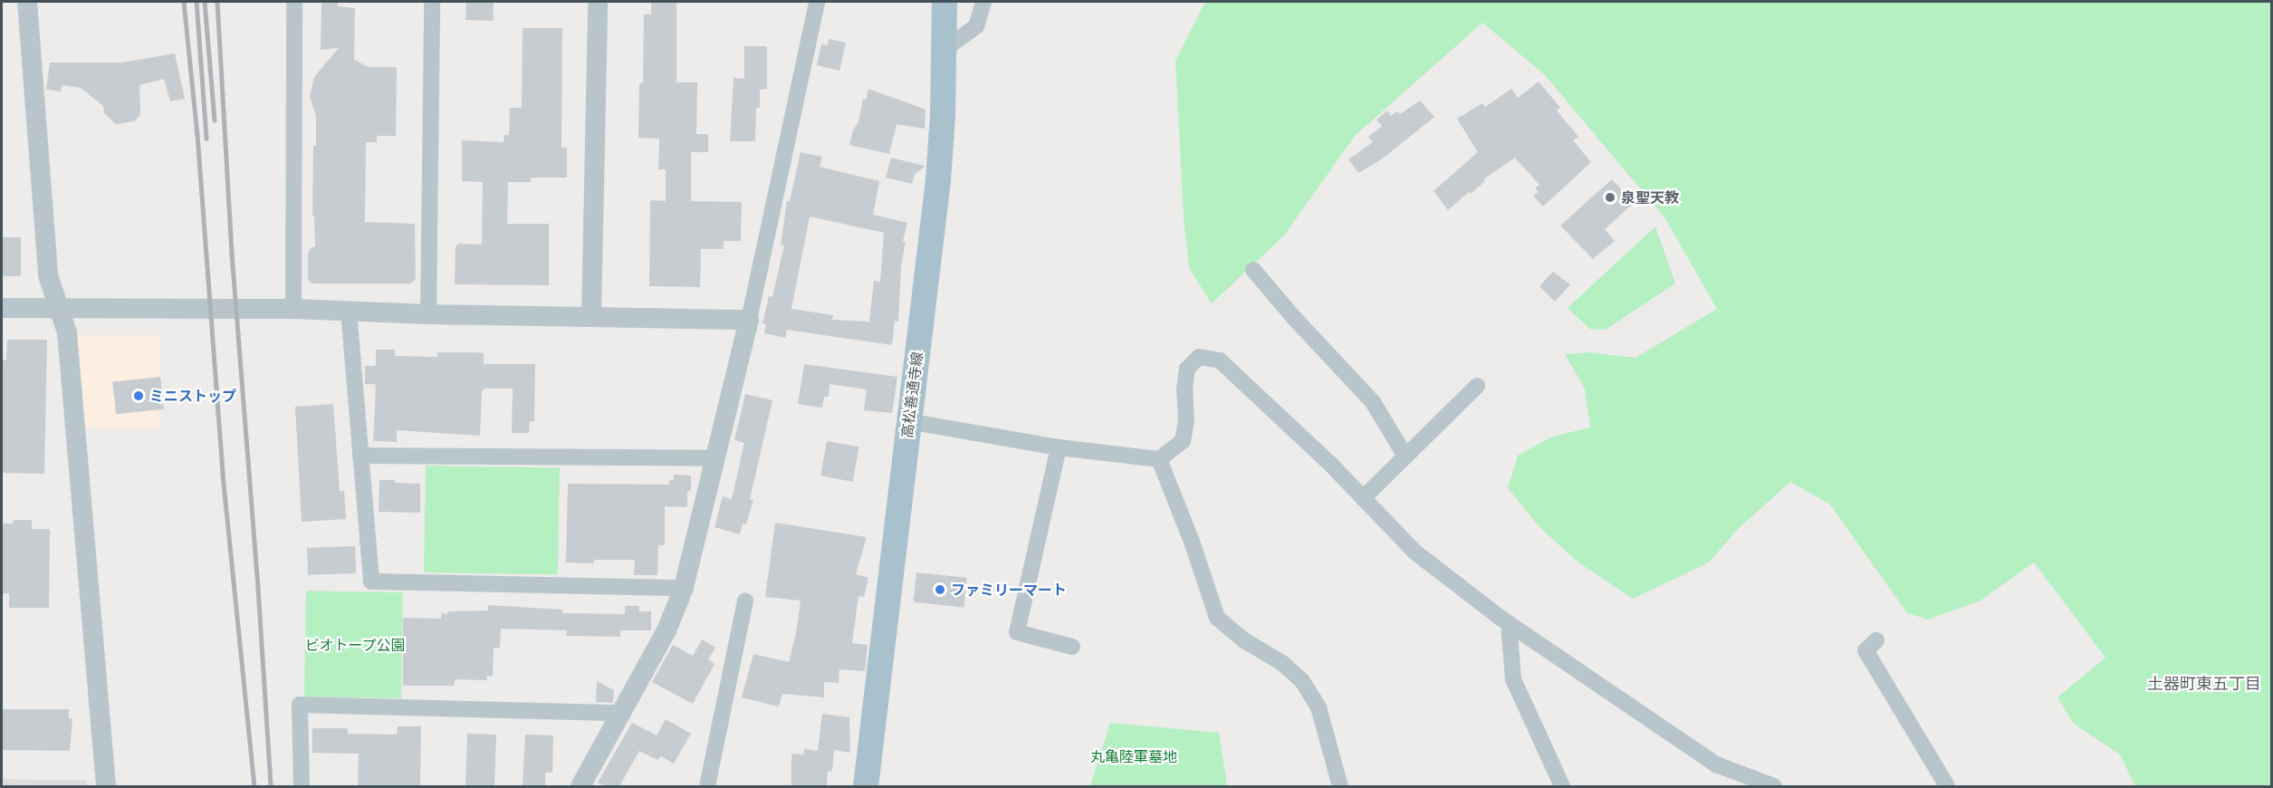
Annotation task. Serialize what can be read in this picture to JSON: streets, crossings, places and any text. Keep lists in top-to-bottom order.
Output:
{
  "streets": {
    "main road": ["高松善通寺線"]
  },
  "districts": ["土器町東五丁目"],
  "parks": ["ビオトープ公園", "丸亀陸軍墓地"],
  "places": ["泉聖天教", "ミニストップ", "ファミリーマート"]
}
